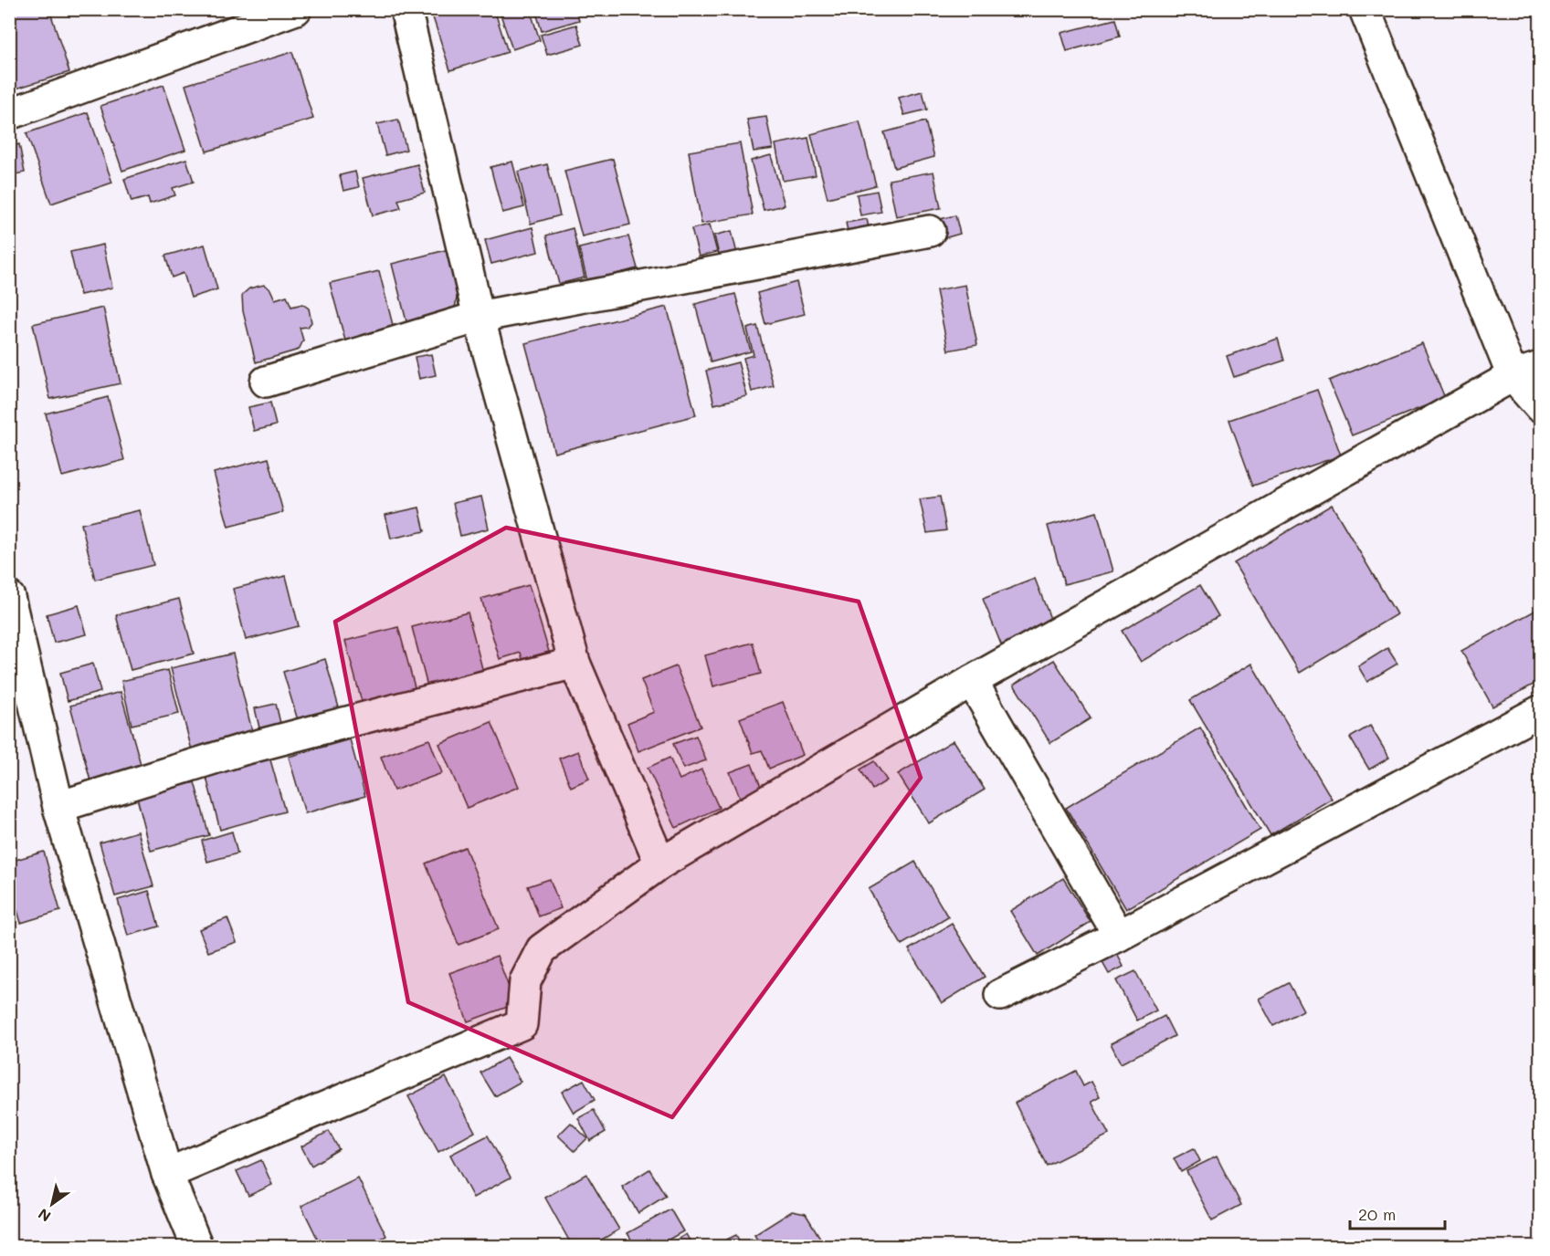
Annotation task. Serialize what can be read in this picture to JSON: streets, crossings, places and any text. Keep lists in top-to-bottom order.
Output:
{
  "scale_bar": "20 m",
  "north": "bottom left"
}
